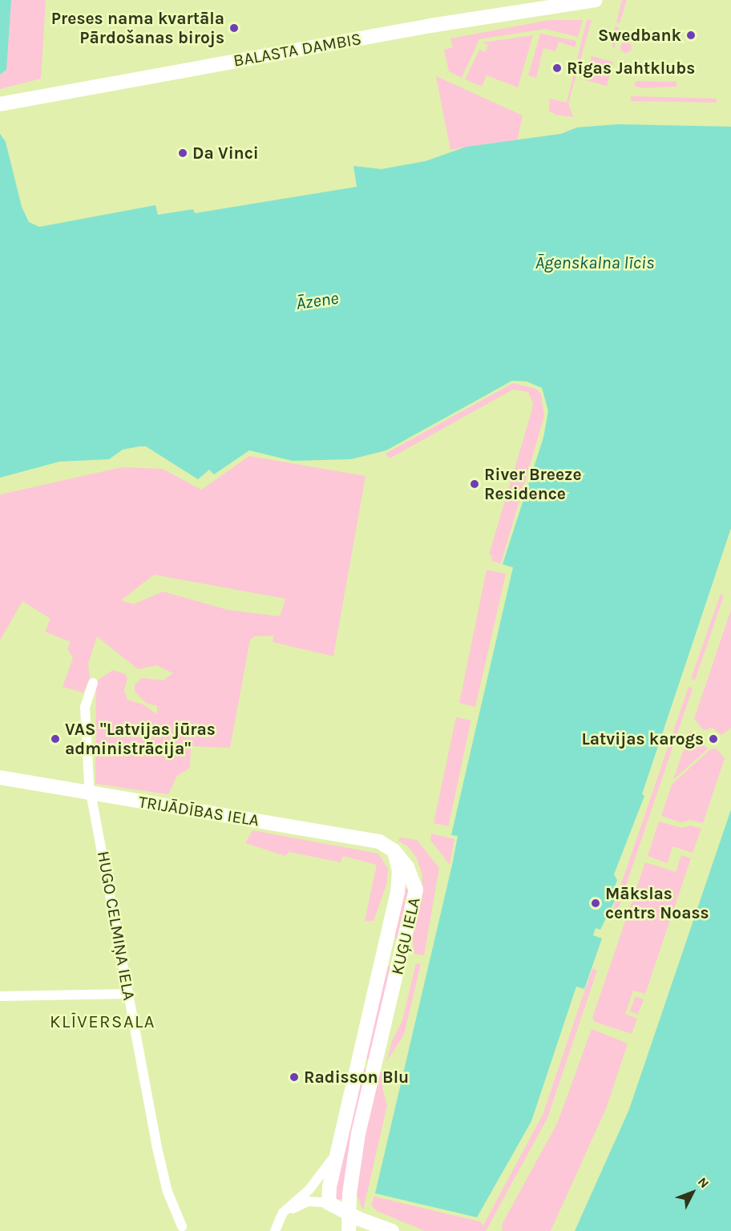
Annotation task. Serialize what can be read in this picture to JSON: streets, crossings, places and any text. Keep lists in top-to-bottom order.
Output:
{
  "streets": {
    "main road": ["BALASTA DAMBIS", "TRIJĀDĪBAS IELA", "KUĢU IELA"],
    "street": ["HUGO CELMIŅA IELA"]
  },
  "crossings": [
    ["TRIJĀDĪBAS IELA", "HUGO CELMIŅA IELA"],
    ["TRIJĀDĪBAS IELA", "KUĢU IELA"]
  ],
  "districts": ["KLĪVERSALA"],
  "water": ["Āgenskalna līcis", "Āzene"],
  "places": [
    "Preses nama kvartāla Pārdošanas birojs",
    "Swedbank",
    "Rīgas Jahtklubs",
    "Da Vinci",
    "River Breeze Residence",
    "VAS \"Latvijas jūras administrācija\"",
    "Latvijas karogs",
    "Mākslas centrs Noass",
    "Radisson Blu"
  ],
  "north": "top right"
}
